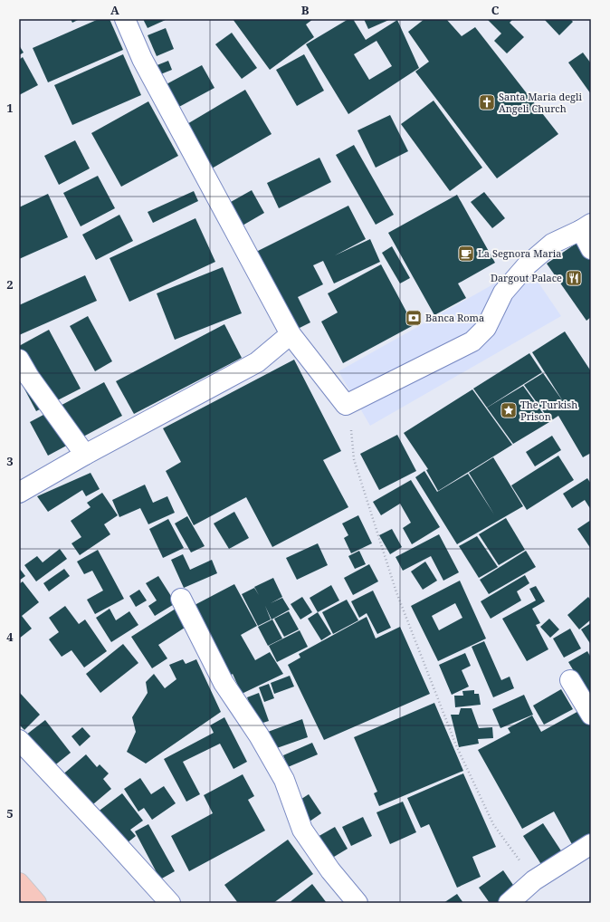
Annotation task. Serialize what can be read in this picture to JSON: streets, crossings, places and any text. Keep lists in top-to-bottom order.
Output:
{
  "places": {
    "church": ["Santa Maria degli Angeli Church"],
    "cafe": ["La Segnora Maria"],
    "restaurant": ["Dargout Palace"],
    "bank": ["Banca Roma"],
    "place": ["The Turkish Prison"]
  },
  "grid": {
    "columns": ["A", "B", "C"],
    "rows": [
      "1",
      "2",
      "3",
      "4",
      "5"
    ]
  }
}
